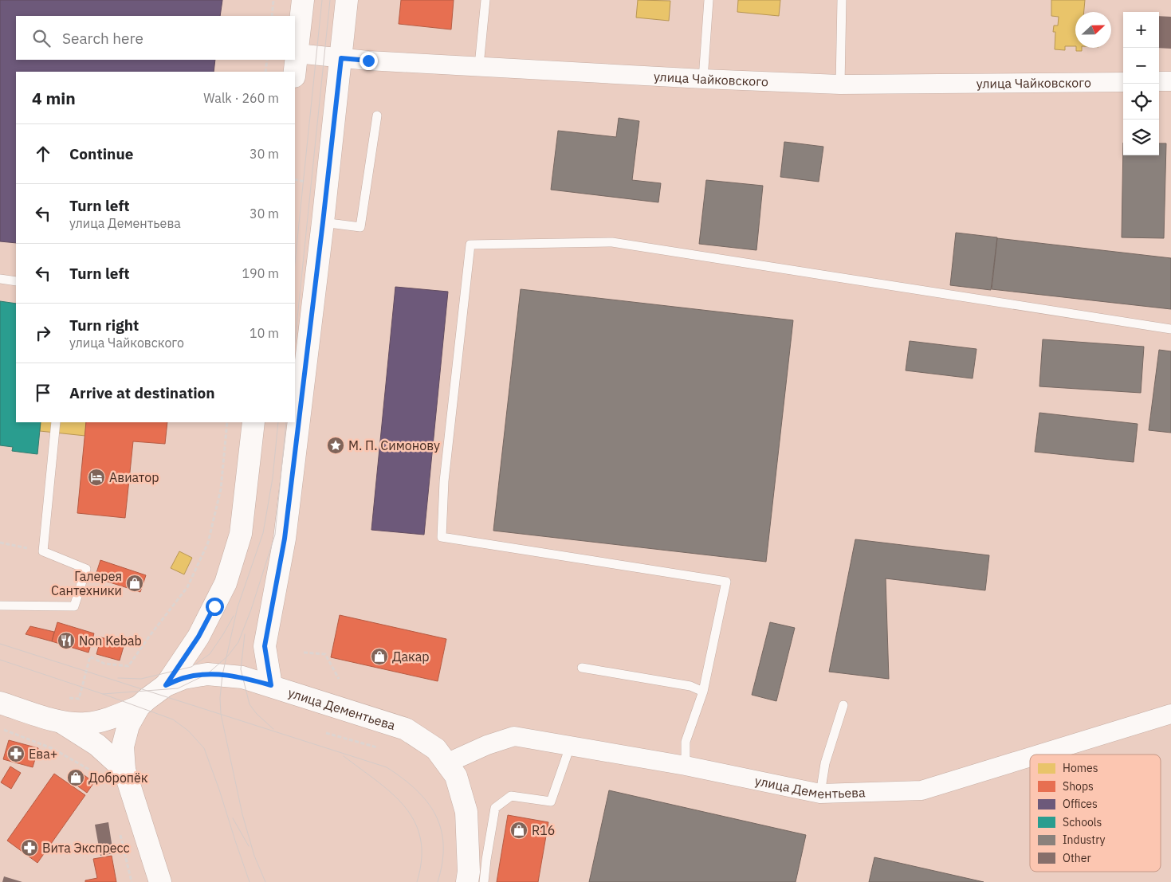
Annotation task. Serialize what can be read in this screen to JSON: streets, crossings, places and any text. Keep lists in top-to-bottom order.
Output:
{
  "streets": {
    "main road": ["улица Дементьева"],
    "street": ["улица Чайковского"]
  },
  "places": {
    "place": ["М. П. Симонову"],
    "hotel": ["Авиатор"],
    "shop": [
      "Галерея Сантехники",
      "Дакар",
      "Добропёк",
      "R16"
    ],
    "restaurant": ["Non Kebab"],
    "pharmacy": ["Ева+", "Вита Экспресс"]
  },
  "legend": [
    "Homes",
    "Shops",
    "Offices",
    "Schools",
    "Industry",
    "Other"
  ],
  "north": "right",
  "page": {
    "map_buttons": ["+", "−"],
    "search": "Search here",
    "heading": ["4 min", "Walk · 260 m"],
    "list": [
      ["Continue", "30 m"],
      ["Turn left", "улица Дементьева", "30 m"],
      ["Turn left", "190 m"],
      ["Turn right", "улица Чайковского", "10 m"],
      "Arrive at destination"
    ]
  }
}
